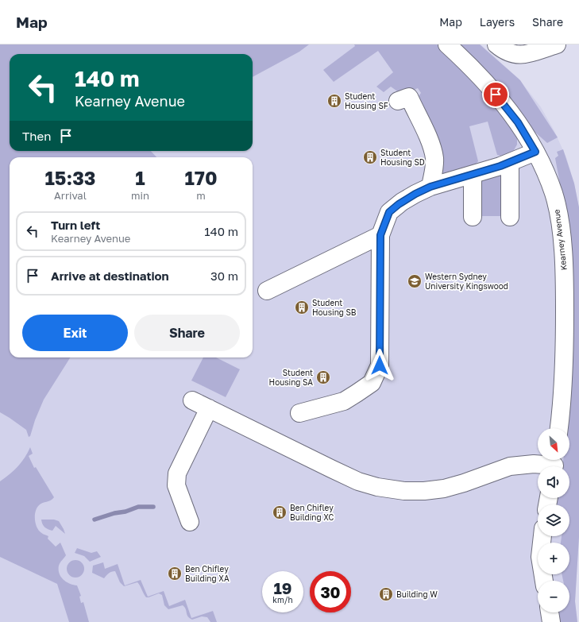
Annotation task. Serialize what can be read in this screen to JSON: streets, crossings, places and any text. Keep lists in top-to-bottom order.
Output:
{
  "streets": {
    "street": ["Kearney Avenue"]
  },
  "places": {
    "building": [
      "Student Housing SF",
      "Student Housing SD",
      "Student Housing SB",
      "Student Housing SA",
      "Ben Chifley Building XC",
      "Ben Chifley Building XA",
      "Building W"
    ],
    "school or university": ["Western Sydney University Kingswood"]
  },
  "north": "bottom right",
  "page": {
    "header": "Map",
    "nav": ["Map", "Layers", "Share"],
    "turn": ["140 m", "Kearney Avenue"],
    "then": "Then",
    "eta": [
      "15:33",
      "Arrival",
      "1",
      "min",
      "170",
      "m"
    ],
    "list": [
      {
        "name": "Turn left",
        "note": "Kearney Avenue",
        "value": "140 m"
      },
      {
        "name": "Arrive at destination",
        "value": "30 m"
      }
    ],
    "buttons": ["Exit", "Share"],
    "map_buttons": ["+", "−"],
    "speed": "19 km/h",
    "limit": "30"
  }
}
